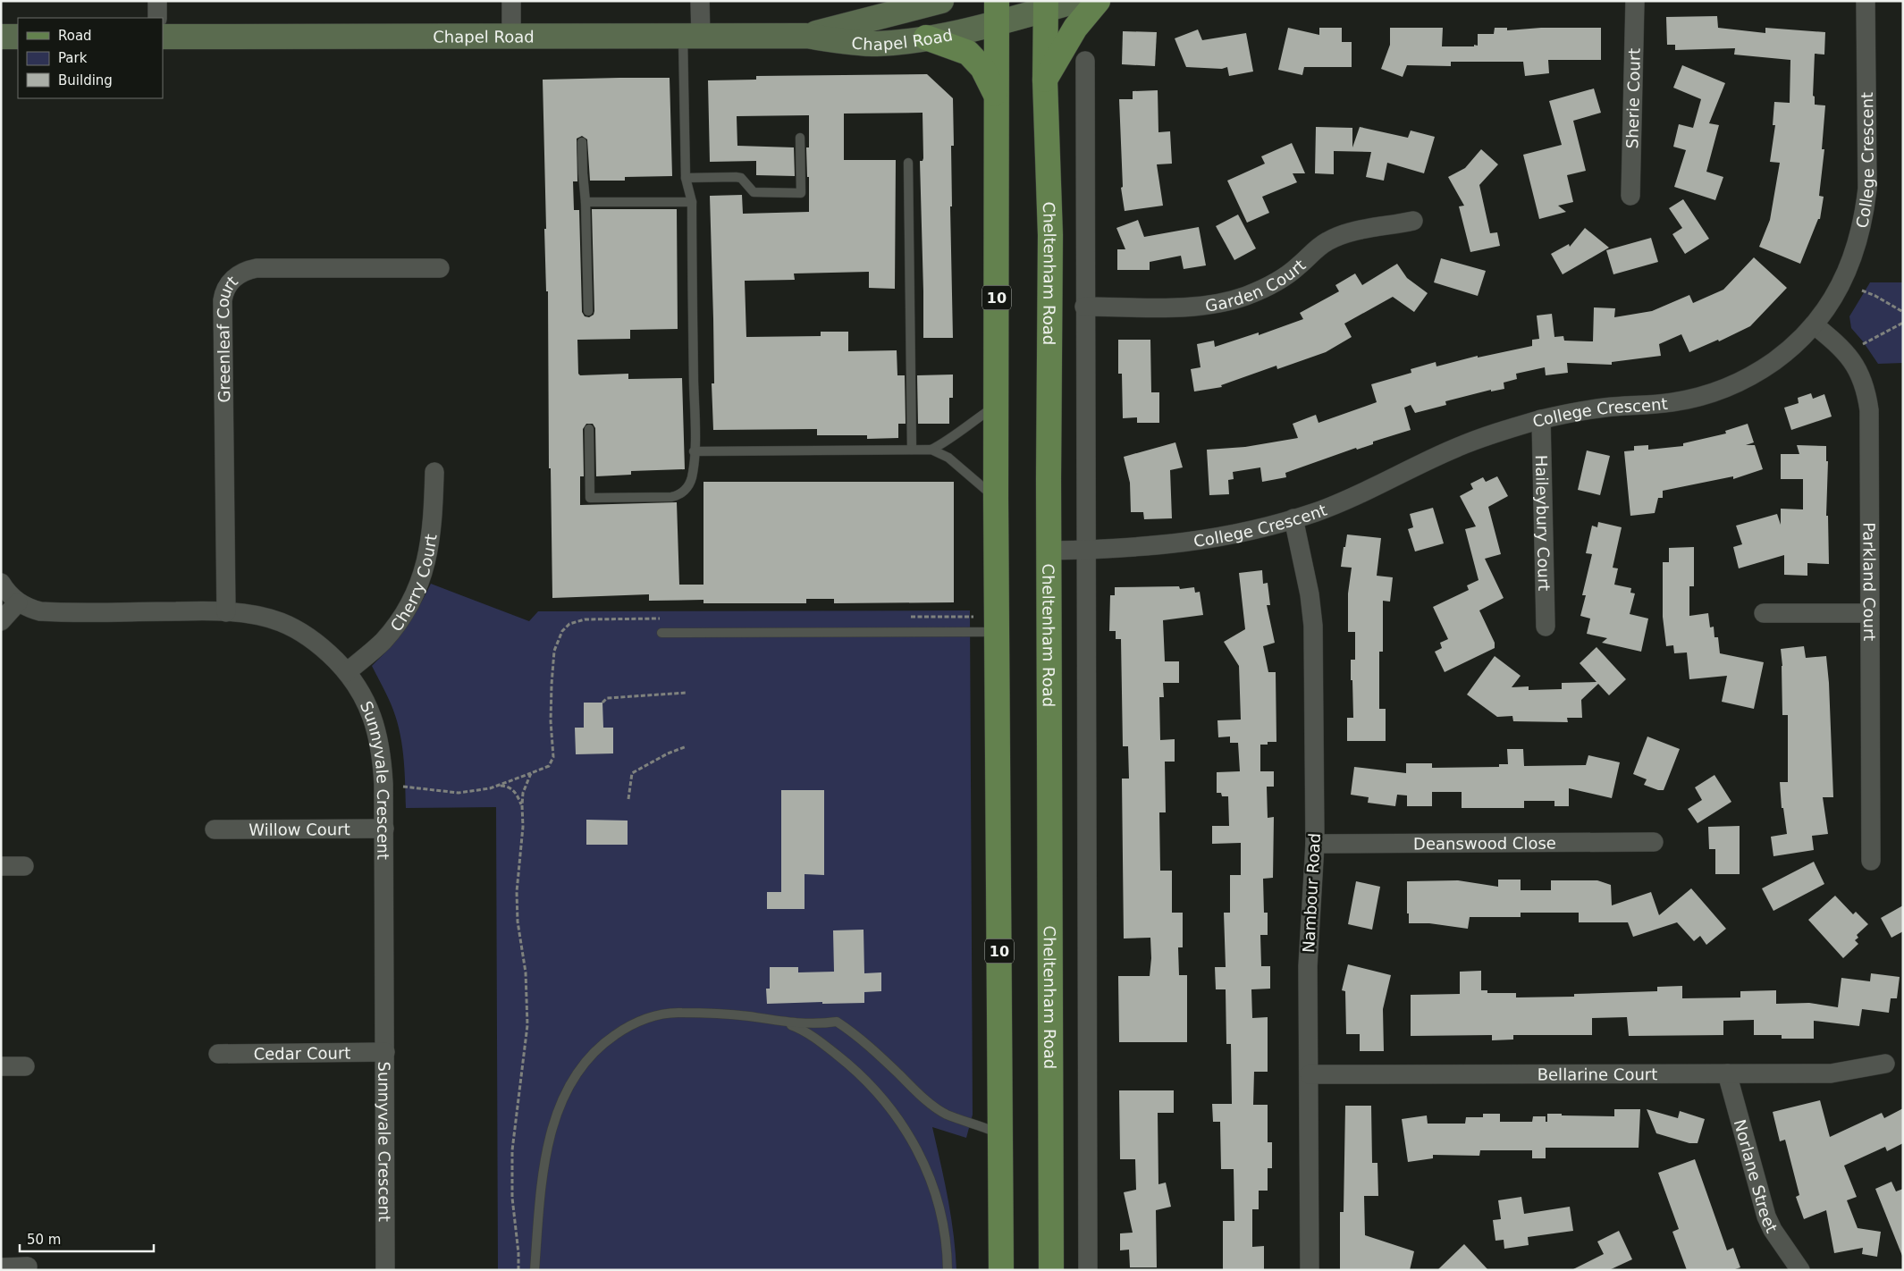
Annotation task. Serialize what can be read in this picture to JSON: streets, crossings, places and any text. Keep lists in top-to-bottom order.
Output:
{
  "streets": {
    "main road": ["Chapel Road", "Cheltenham Road", "10"],
    "street": [
      "Sherie Court",
      "College Crescent",
      "Garden Court",
      "Greenleaf Court",
      "Haileybury Court",
      "Cherry Court",
      "Parkland Court",
      "Sunnyvale Crescent",
      "Willow Court",
      "Deanswood Close",
      "Nambour Road",
      "Cedar Court",
      "Bellarine Court",
      "Norlane Street"
    ]
  },
  "crossings": [
    ["Chapel Road", "Cheltenham Road"],
    ["Chapel Road", "10"],
    ["College Crescent", "Cheltenham Road"],
    ["College Crescent", "Haileybury Court"],
    ["College Crescent", "Parkland Court"],
    ["College Crescent", "Nambour Road"],
    ["Greenleaf Court", "Sunnyvale Crescent"],
    ["Cherry Court", "Sunnyvale Crescent"],
    ["Sunnyvale Crescent", "Willow Court"],
    ["Sunnyvale Crescent", "Cedar Court"],
    ["Deanswood Close", "Nambour Road"],
    ["Nambour Road", "Bellarine Court"],
    ["Bellarine Court", "Norlane Street"]
  ],
  "legend": ["Road", "Park", "Building"],
  "scale_bar": "50 m"
}
